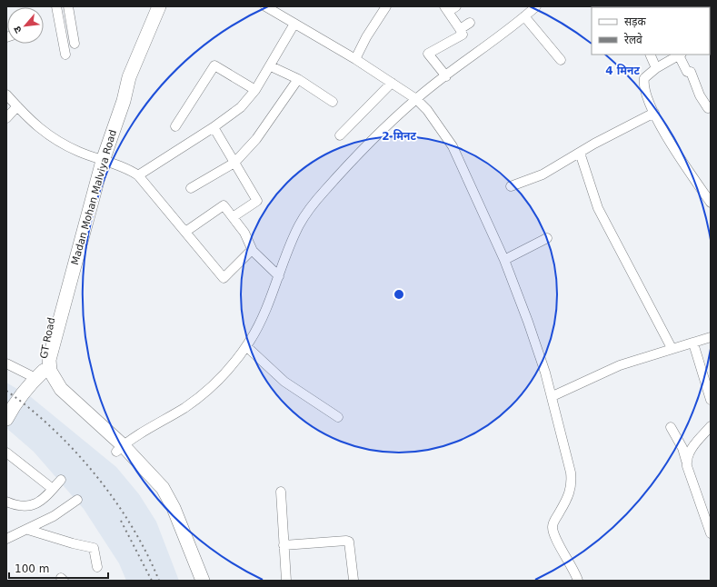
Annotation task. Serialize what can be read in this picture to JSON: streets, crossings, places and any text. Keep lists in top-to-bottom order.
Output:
{
  "streets": {
    "highway": ["Madan Mohan Malviya Road", "GT Road"]
  },
  "crossings": [
    ["Madan Mohan Malviya Road", "GT Road"]
  ],
  "legend": ["सड़क", "रेलवे"],
  "scale_bar": "100 m",
  "north": "bottom left",
  "rings": ["4 मिनट", "2 मिनट"]
}
